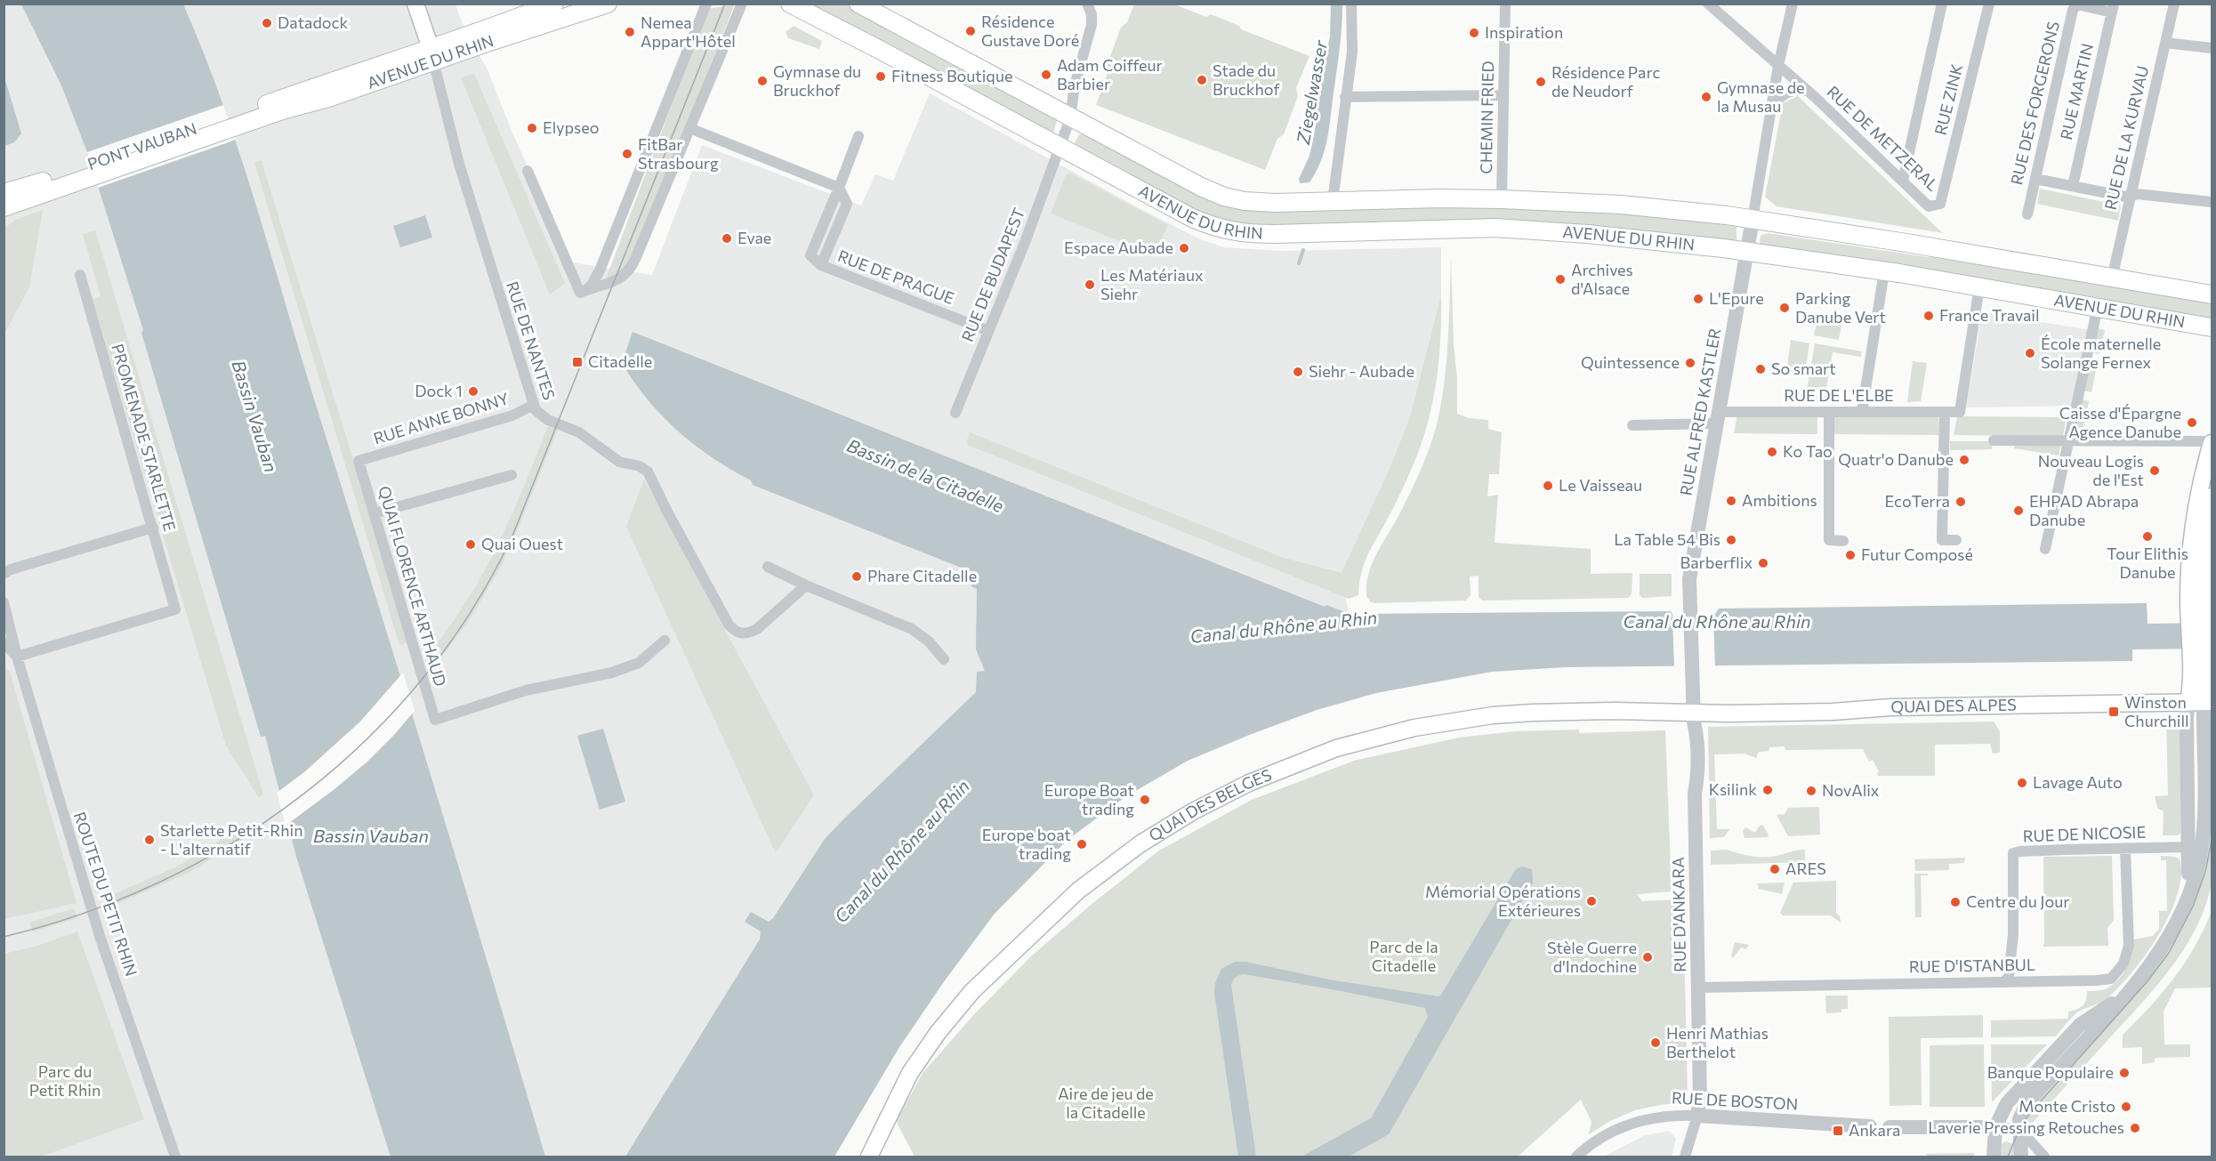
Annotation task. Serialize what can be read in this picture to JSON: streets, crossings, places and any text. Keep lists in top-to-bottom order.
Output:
{
  "streets": {
    "main road": [
      "AVENUE DU RHIN",
      "PONT VAUBAN",
      "QUAI DES ALPES",
      "QUAI DES BELGES"
    ],
    "street": [
      "RUE MARTIN",
      "RUE ZINK",
      "RUE DES FORGERONS",
      "CHEMIN FRIED",
      "RUE DE LA KURVAU",
      "RUE DE METZERAL",
      "RUE DE BUDAPEST",
      "RUE DE PRAGUE",
      "RUE DE NANTES",
      "RUE DE L'ELBE",
      "RUE ALFRED KASTLER",
      "RUE ANNE BONNY",
      "PROMENADE STARLETTE",
      "QUAI FLORENCE ARTHAUD",
      "RUE DE NICOSIE",
      "ROUTE DU PETIT RHIN",
      "RUE D'ANKARA",
      "RUE D'ISTANBUL",
      "RUE DE BOSTON"
    ]
  },
  "crossings": [
    ["AVENUE DU RHIN", "CHEMIN FRIED"],
    ["AVENUE DU RHIN", "RUE DE LA KURVAU"],
    ["AVENUE DU RHIN", "PONT VAUBAN"],
    ["AVENUE DU RHIN", "RUE DE BUDAPEST"],
    ["AVENUE DU RHIN", "RUE DE NANTES"],
    ["AVENUE DU RHIN", "RUE DE L'ELBE"],
    ["AVENUE DU RHIN", "RUE ALFRED KASTLER"],
    ["RUE MARTIN", "RUE DES FORGERONS"],
    ["RUE ZINK", "RUE DE METZERAL"],
    ["RUE DE BUDAPEST", "RUE DE PRAGUE"],
    ["RUE DE NANTES", "RUE ANNE BONNY"],
    ["RUE DE L'ELBE", "RUE ALFRED KASTLER"],
    ["RUE ALFRED KASTLER", "QUAI DES ALPES"],
    ["RUE ALFRED KASTLER", "QUAI DES BELGES"],
    ["RUE ALFRED KASTLER", "RUE D'ANKARA"],
    ["RUE ANNE BONNY", "QUAI FLORENCE ARTHAUD"],
    ["PROMENADE STARLETTE", "ROUTE DU PETIT RHIN"],
    ["QUAI DES ALPES", "QUAI DES BELGES"],
    ["QUAI DES ALPES", "RUE D'ANKARA"],
    ["QUAI DES BELGES", "RUE D'ANKARA"],
    ["RUE DE NICOSIE", "RUE D'ISTANBUL"],
    ["RUE D'ANKARA", "RUE D'ISTANBUL"],
    ["RUE D'ANKARA", "RUE DE BOSTON"]
  ],
  "water": [
    "Ziegelwasser",
    "Bassin Vauban",
    "Bassin de la Citadelle",
    "Canal du Rhône au Rhin"
  ],
  "parks": ["Parc de la Citadelle", "Parc du Petit Rhin", "Aire de jeu de la Citadelle"],
  "places": {
    "other": [
      "Datadock",
      "Résidence Gustave Doré",
      "Nemea Appart'Hôtel",
      "Inspiration",
      "Adam Coiffeur Barbier",
      "Fitness Boutique",
      "Stade du Bruckhof",
      "Gymnase du Bruckhof",
      "Résidence Parc de Neudorf",
      "Gymnase de la Musau",
      "Elypseo",
      "FitBar Strasbourg",
      "Evae",
      "Espace Aubade",
      "Archives d'Alsace",
      "Les Matériaux Siehr",
      "L'Epure",
      "Parking Danube Vert",
      "France Travail",
      "École maternelle Solange Fernex",
      "Quintessence",
      "So smart",
      "Siehr - Aubade",
      "Dock 1",
      "Caisse d'Épargne Agence Danube",
      "Ko Tao",
      "Quatr'o Danube",
      "Nouveau Logis de l'Est",
      "Le Vaisseau",
      "Ambitions",
      "EcoTerra",
      "EHPAD Abrapa Danube",
      "Tour Elithis Danube",
      "La Table 54 Bis",
      "Quai Ouest",
      "Futur Composé",
      "Barberflix",
      "Phare Citadelle",
      "Lavage Auto",
      "Ksilink",
      "NovAlix",
      "Europe Boat trading",
      "Starlette Petit-Rhin - L'alternatif",
      "Europe boat trading",
      "ARES",
      "Mémorial Opérations Extérieures",
      "Centre du Jour",
      "Stèle Guerre d'Indochine",
      "Henri Mathias Berthelot",
      "Banque Populaire",
      "Monte Cristo",
      "Laverie Pressing Retouches"
    ],
    "transit": ["Citadelle", "Winston Churchill", "Ankara"]
  }
}
